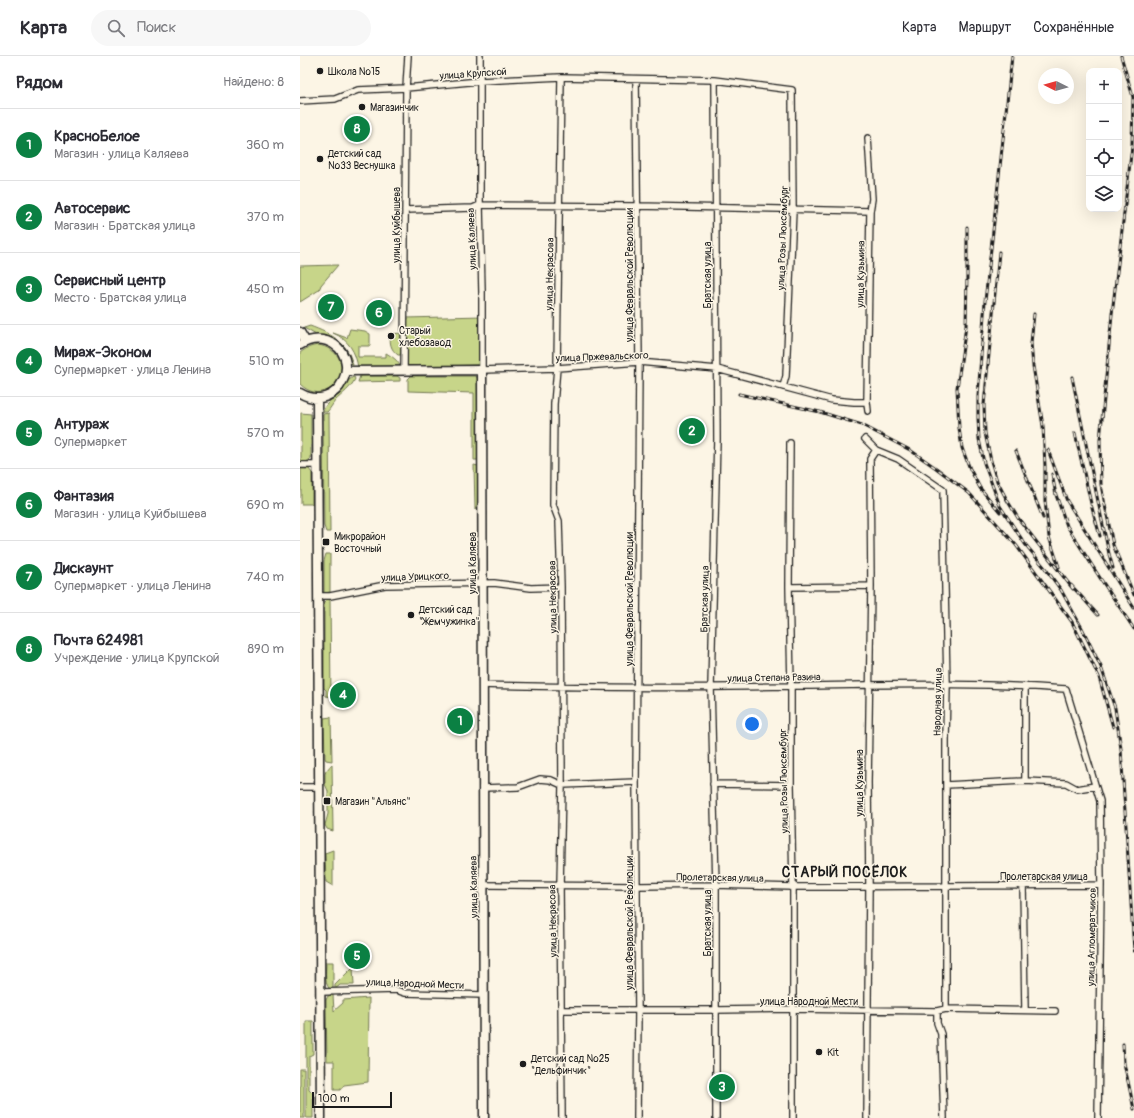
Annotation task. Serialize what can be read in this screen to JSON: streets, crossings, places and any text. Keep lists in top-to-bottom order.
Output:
{
  "streets": {
    "street": [
      "улица Крупской",
      "улица Куйбышева",
      "улица Розы Люксембург",
      "улица Каляева",
      "улица Некрасова",
      "улица Кузьмина",
      "улица Февральской Революции",
      "Братская улица",
      "улица Пржевальского",
      "улица Урицкого",
      "улица Степана Разина",
      "Народная улица",
      "Пролетарская улица",
      "улица Агломератчиков",
      "улица Народной Мести"
    ]
  },
  "crossings": [
    ["улица Крупской", "улица Куйбышева"],
    ["улица Крупской", "улица Розы Люксембург"],
    ["улица Крупской", "улица Каляева"],
    ["улица Крупской", "улица Некрасова"],
    ["улица Крупской", "улица Февральской Революции"],
    ["улица Крупской", "Братская улица"],
    ["улица Куйбышева", "улица Пржевальского"],
    ["улица Розы Люксембург", "улица Пржевальского"],
    ["улица Розы Люксембург", "улица Степана Разина"],
    ["улица Розы Люксембург", "Пролетарская улица"],
    ["улица Розы Люксембург", "улица Народной Мести"],
    ["улица Каляева", "улица Пржевальского"],
    ["улица Каляева", "улица Урицкого"],
    ["улица Каляева", "улица Степана Разина"],
    ["улица Каляева", "Пролетарская улица"],
    ["улица Каляева", "улица Народной Мести"],
    ["улица Некрасова", "улица Пржевальского"],
    ["улица Некрасова", "улица Урицкого"],
    ["улица Некрасова", "улица Степана Разина"],
    ["улица Некрасова", "Пролетарская улица"],
    ["улица Некрасова", "улица Народной Мести"],
    ["улица Кузьмина", "улица Пржевальского"],
    ["улица Кузьмина", "улица Степана Разина"],
    ["улица Кузьмина", "Народная улица"],
    ["улица Кузьмина", "Пролетарская улица"],
    ["улица Кузьмина", "улица Народной Мести"],
    ["улица Февральской Революции", "улица Пржевальского"],
    ["улица Февральской Революции", "улица Степана Разина"],
    ["улица Февральской Революции", "Пролетарская улица"],
    ["улица Февральской Революции", "улица Народной Мести"],
    ["Братская улица", "улица Пржевальского"],
    ["Братская улица", "улица Степана Разина"],
    ["Братская улица", "Пролетарская улица"],
    ["Братская улица", "улица Народной Мести"],
    ["улица Степана Разина", "Народная улица"],
    ["улица Степана Разина", "улица Агломератчиков"],
    ["Народная улица", "Пролетарская улица"],
    ["Народная улица", "улица Народной Мести"],
    ["Пролетарская улица", "улица Агломератчиков"]
  ],
  "districts": ["СТАРЫЙ ПОСЁЛОК"],
  "places": {
    "other": [
      "Школа №15",
      "Магазинчик",
      "Детский сад №33 Веснушка",
      "Старый хлебозавод",
      "Детский сад \"Жемчужинка\"",
      "Kit",
      "Детский сад №25 \"Дельфинчик\""
    ],
    "transit": ["Микрорайон Восточный", "Магазин \"Альянс\""]
  },
  "scale_bar": "100 m",
  "north": "left",
  "page": {
    "header": "Карта",
    "search": "Поиск",
    "nav": ["Карта", "Маршрут", "Сохранённые"],
    "heading": ["Рядом", "Найдено: 8"],
    "map_buttons": ["+", "−"],
    "list": [
      {
        "mark": "1",
        "name": "КрасноБелое",
        "note": "Магазин · улица Каляева",
        "value": "360 m"
      },
      {
        "mark": "2",
        "name": "Автосервис",
        "note": "Магазин · Братская улица",
        "value": "370 m"
      },
      {
        "mark": "3",
        "name": "Сервисный центр",
        "note": "Место · Братская улица",
        "value": "450 m"
      },
      {
        "mark": "4",
        "name": "Мираж-Эконом",
        "note": "Супермаркет · улица Ленина",
        "value": "510 m"
      },
      {
        "mark": "5",
        "name": "Антураж",
        "note": "Супермаркет",
        "value": "570 m"
      },
      {
        "mark": "6",
        "name": "Фантазия",
        "note": "Магазин · улица Куйбышева",
        "value": "690 m"
      },
      {
        "mark": "7",
        "name": "Дискаунт",
        "note": "Супермаркет · улица Ленина",
        "value": "740 m"
      },
      {
        "mark": "8",
        "name": "Почта 624981",
        "note": "Учреждение · улица Крупской",
        "value": "890 m"
      }
    ],
    "pins": [
      "8",
      "7",
      "6",
      "2",
      "4",
      "1",
      "5",
      "3"
    ],
    "scale": "100 m"
  }
}
